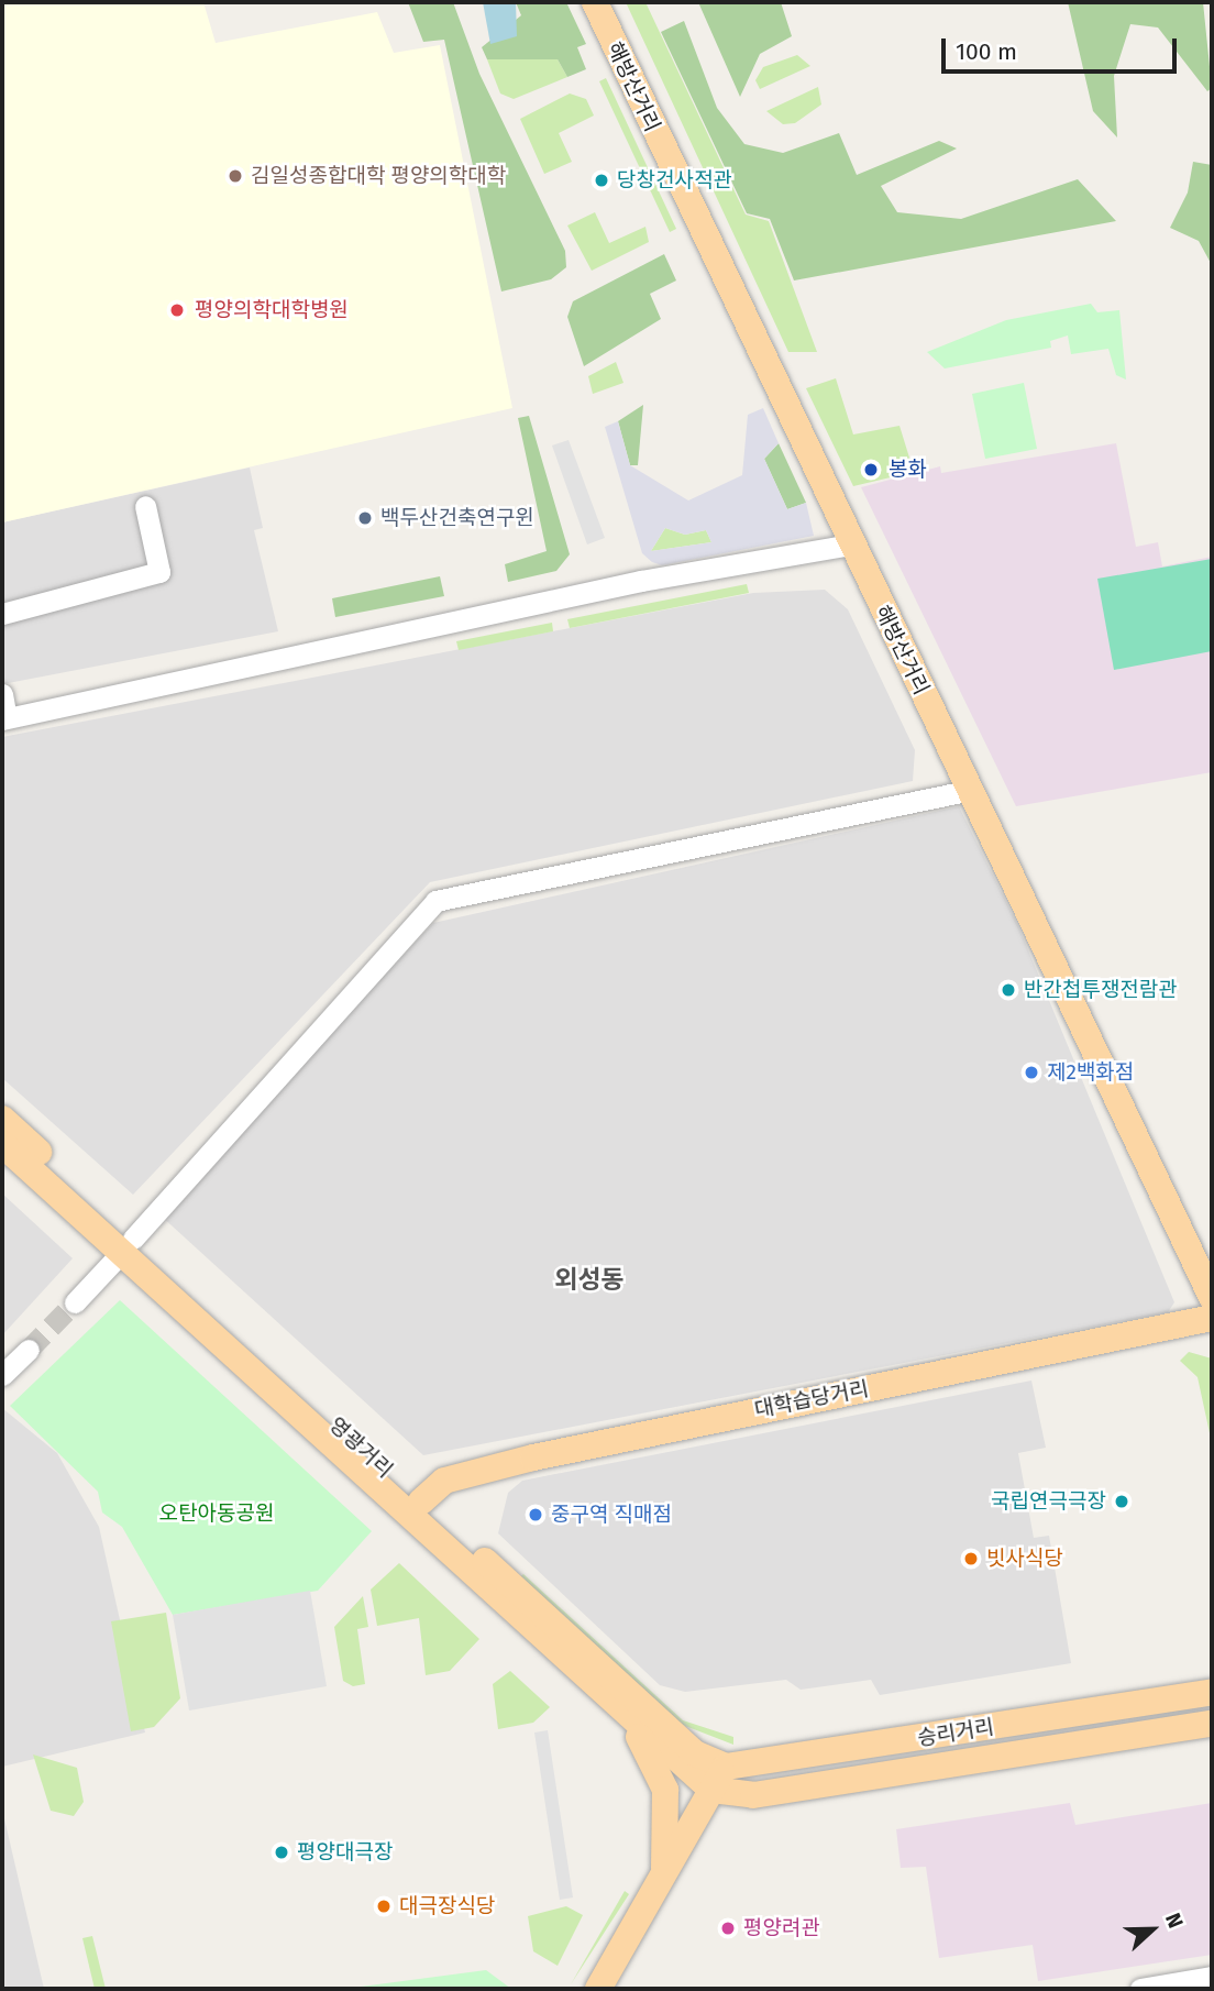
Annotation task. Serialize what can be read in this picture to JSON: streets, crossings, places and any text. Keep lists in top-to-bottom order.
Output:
{
  "streets": {
    "main road": [
      "해방산거리",
      "대학습당거리",
      "영광거리",
      "승리거리"
    ]
  },
  "crossings": [
    ["대학습당거리", "영광거리"],
    ["영광거리", "승리거리"]
  ],
  "districts": ["외성동"],
  "parks": ["오탄아동공원"],
  "places": [
    "김일성종합대학 평양의학대학",
    "당창건사적관",
    "평양의학대학병원",
    "봉화",
    "백두산건축연구윈",
    "반간첩투쟁전람관",
    "제2백화점",
    "국립연극극장",
    "중구역 직매점",
    "빗사식당",
    "평양대극장",
    "대극장식당",
    "평양려관"
  ],
  "scale_bar": "100 m",
  "north": "right"
}
